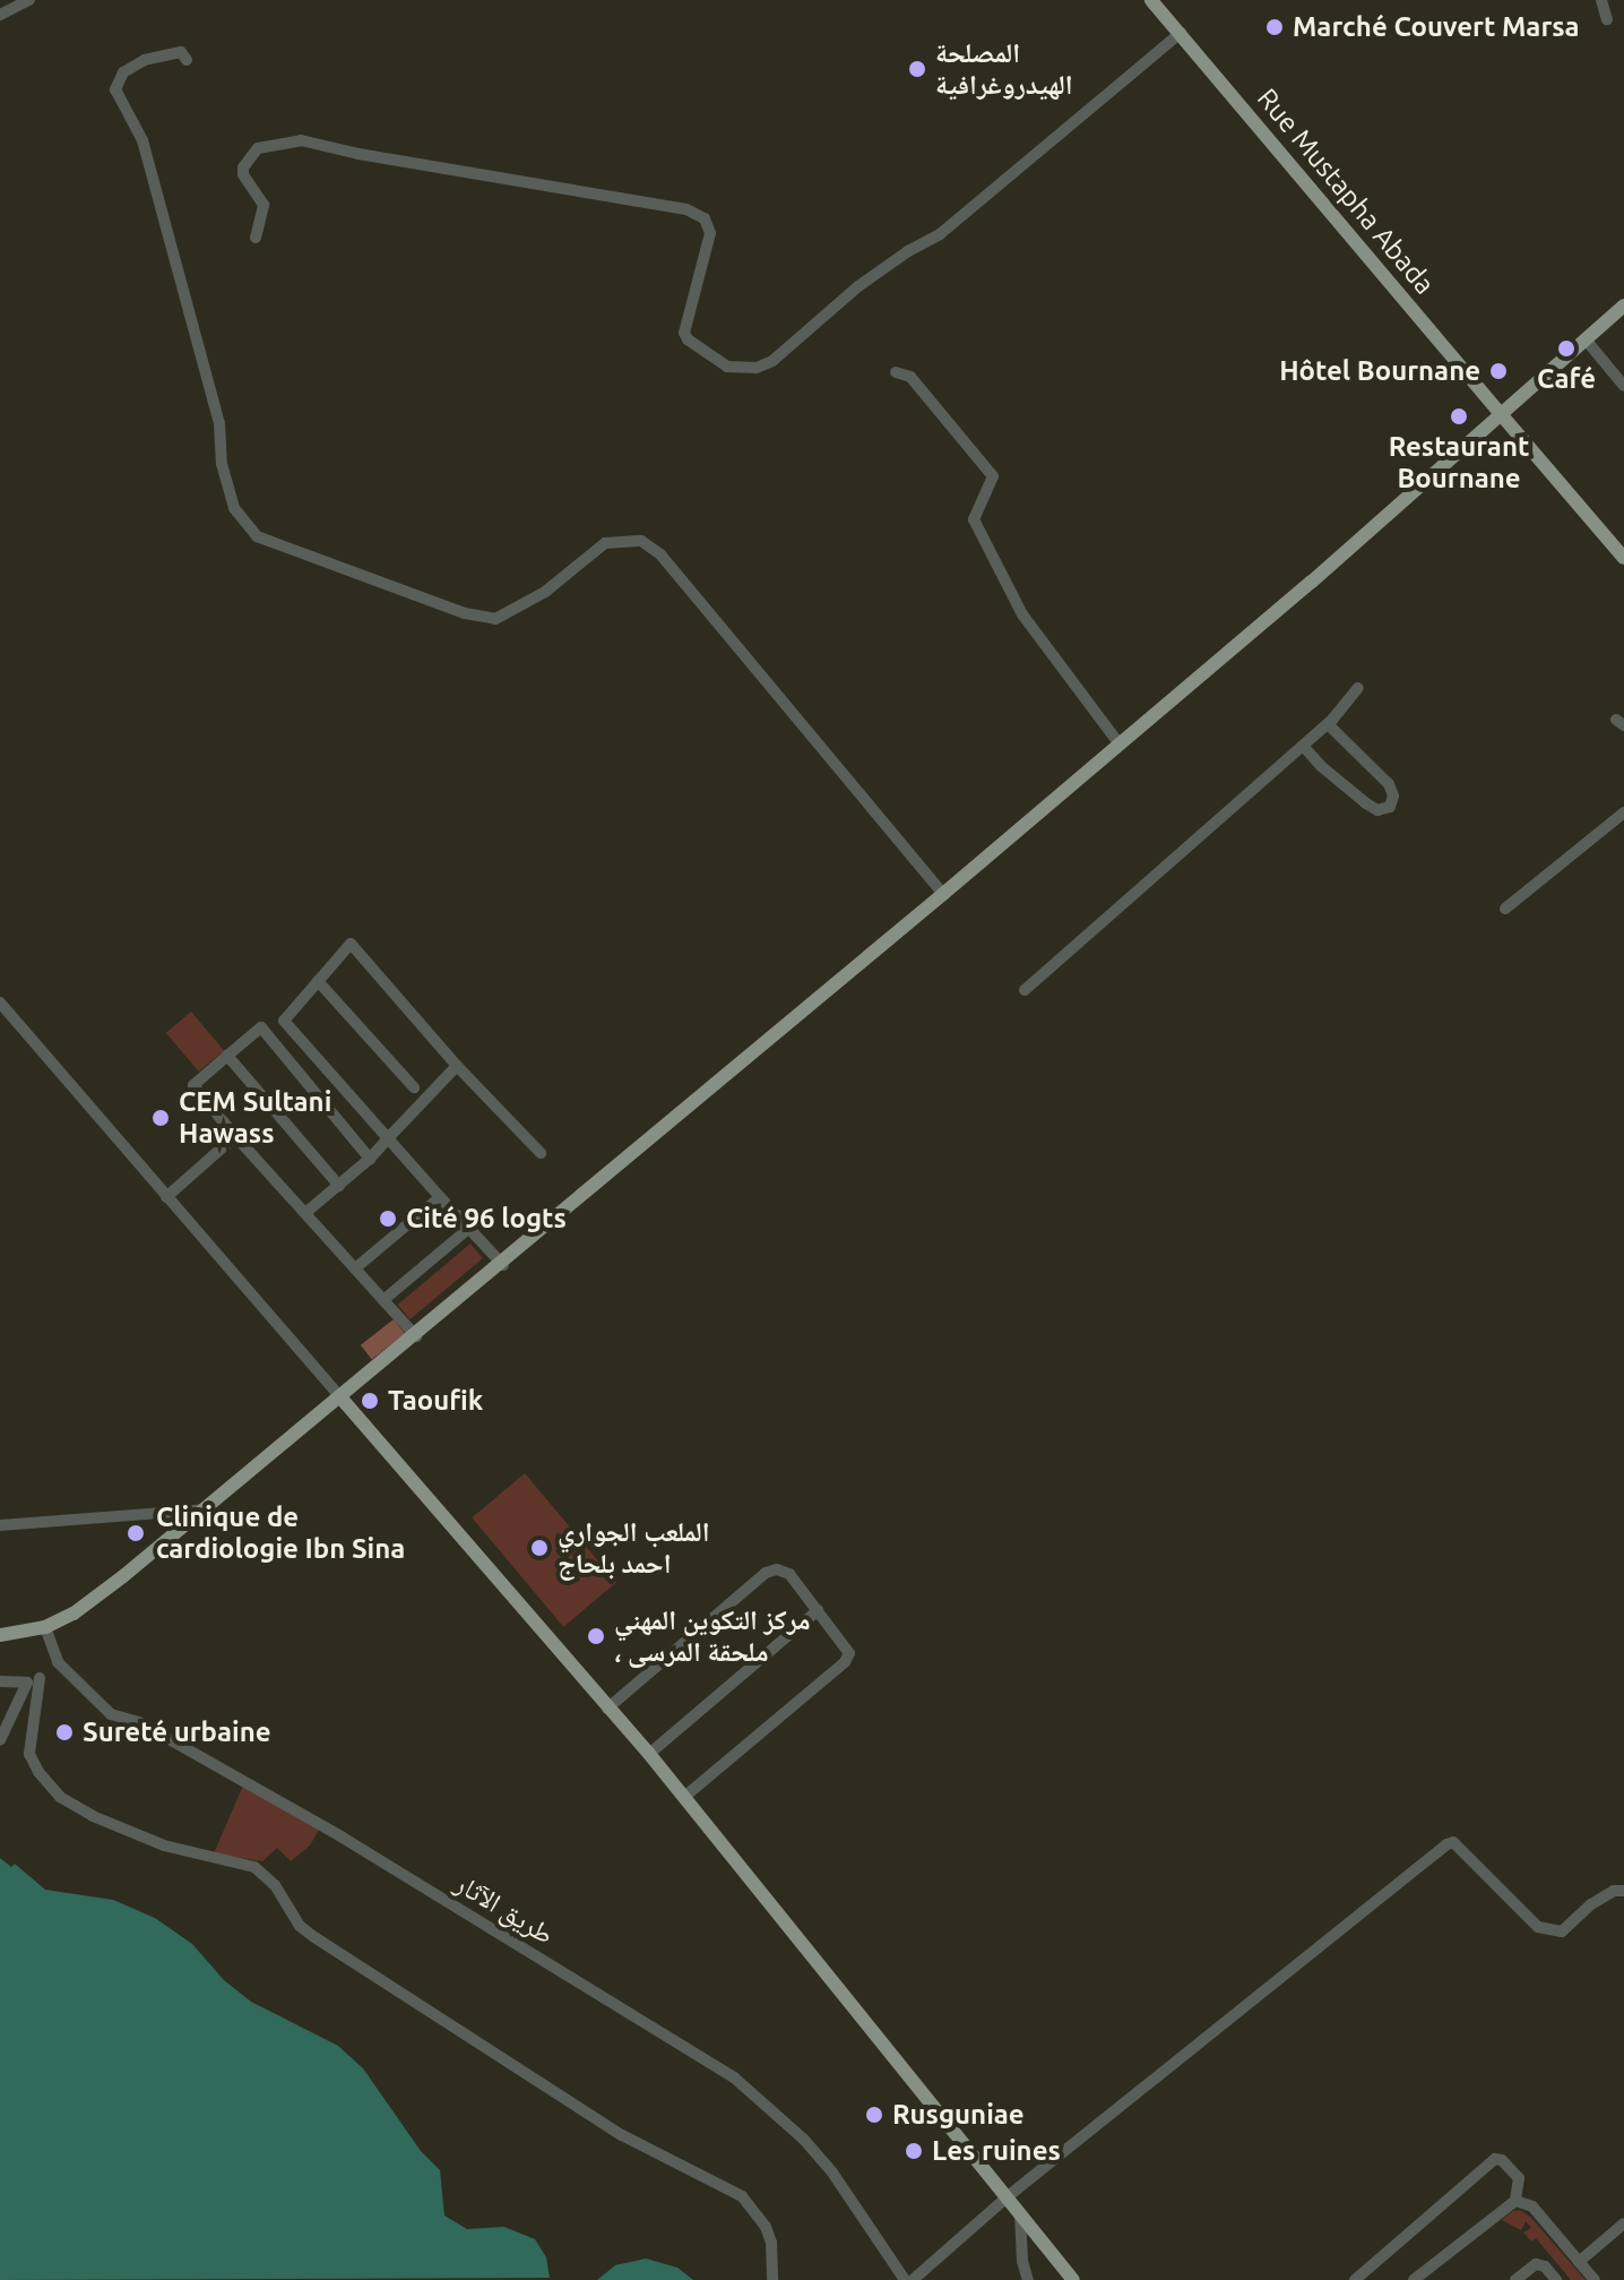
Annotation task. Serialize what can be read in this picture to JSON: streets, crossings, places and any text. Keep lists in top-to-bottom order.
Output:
{
  "streets": {
    "main road": ["Rue Mustapha Abada"],
    "street": ["طريق الآثار"]
  },
  "places": [
    "Marché Couvert Marsa",
    "المصلحة الهيدروغرافية",
    "Café",
    "Hôtel Bournane",
    "Restaurant Bournane",
    "CEM Sultani Hawass",
    "Cité 96 logts",
    "Taoufik",
    "Clinique de cardiologie Ibn Sina",
    "الملعب الجواري احمد بلحاج",
    "مركز التكوين المهني ، ملحقة المرسى",
    "Sureté urbaine",
    "Rusguniae",
    "Les ruines"
  ]
}
